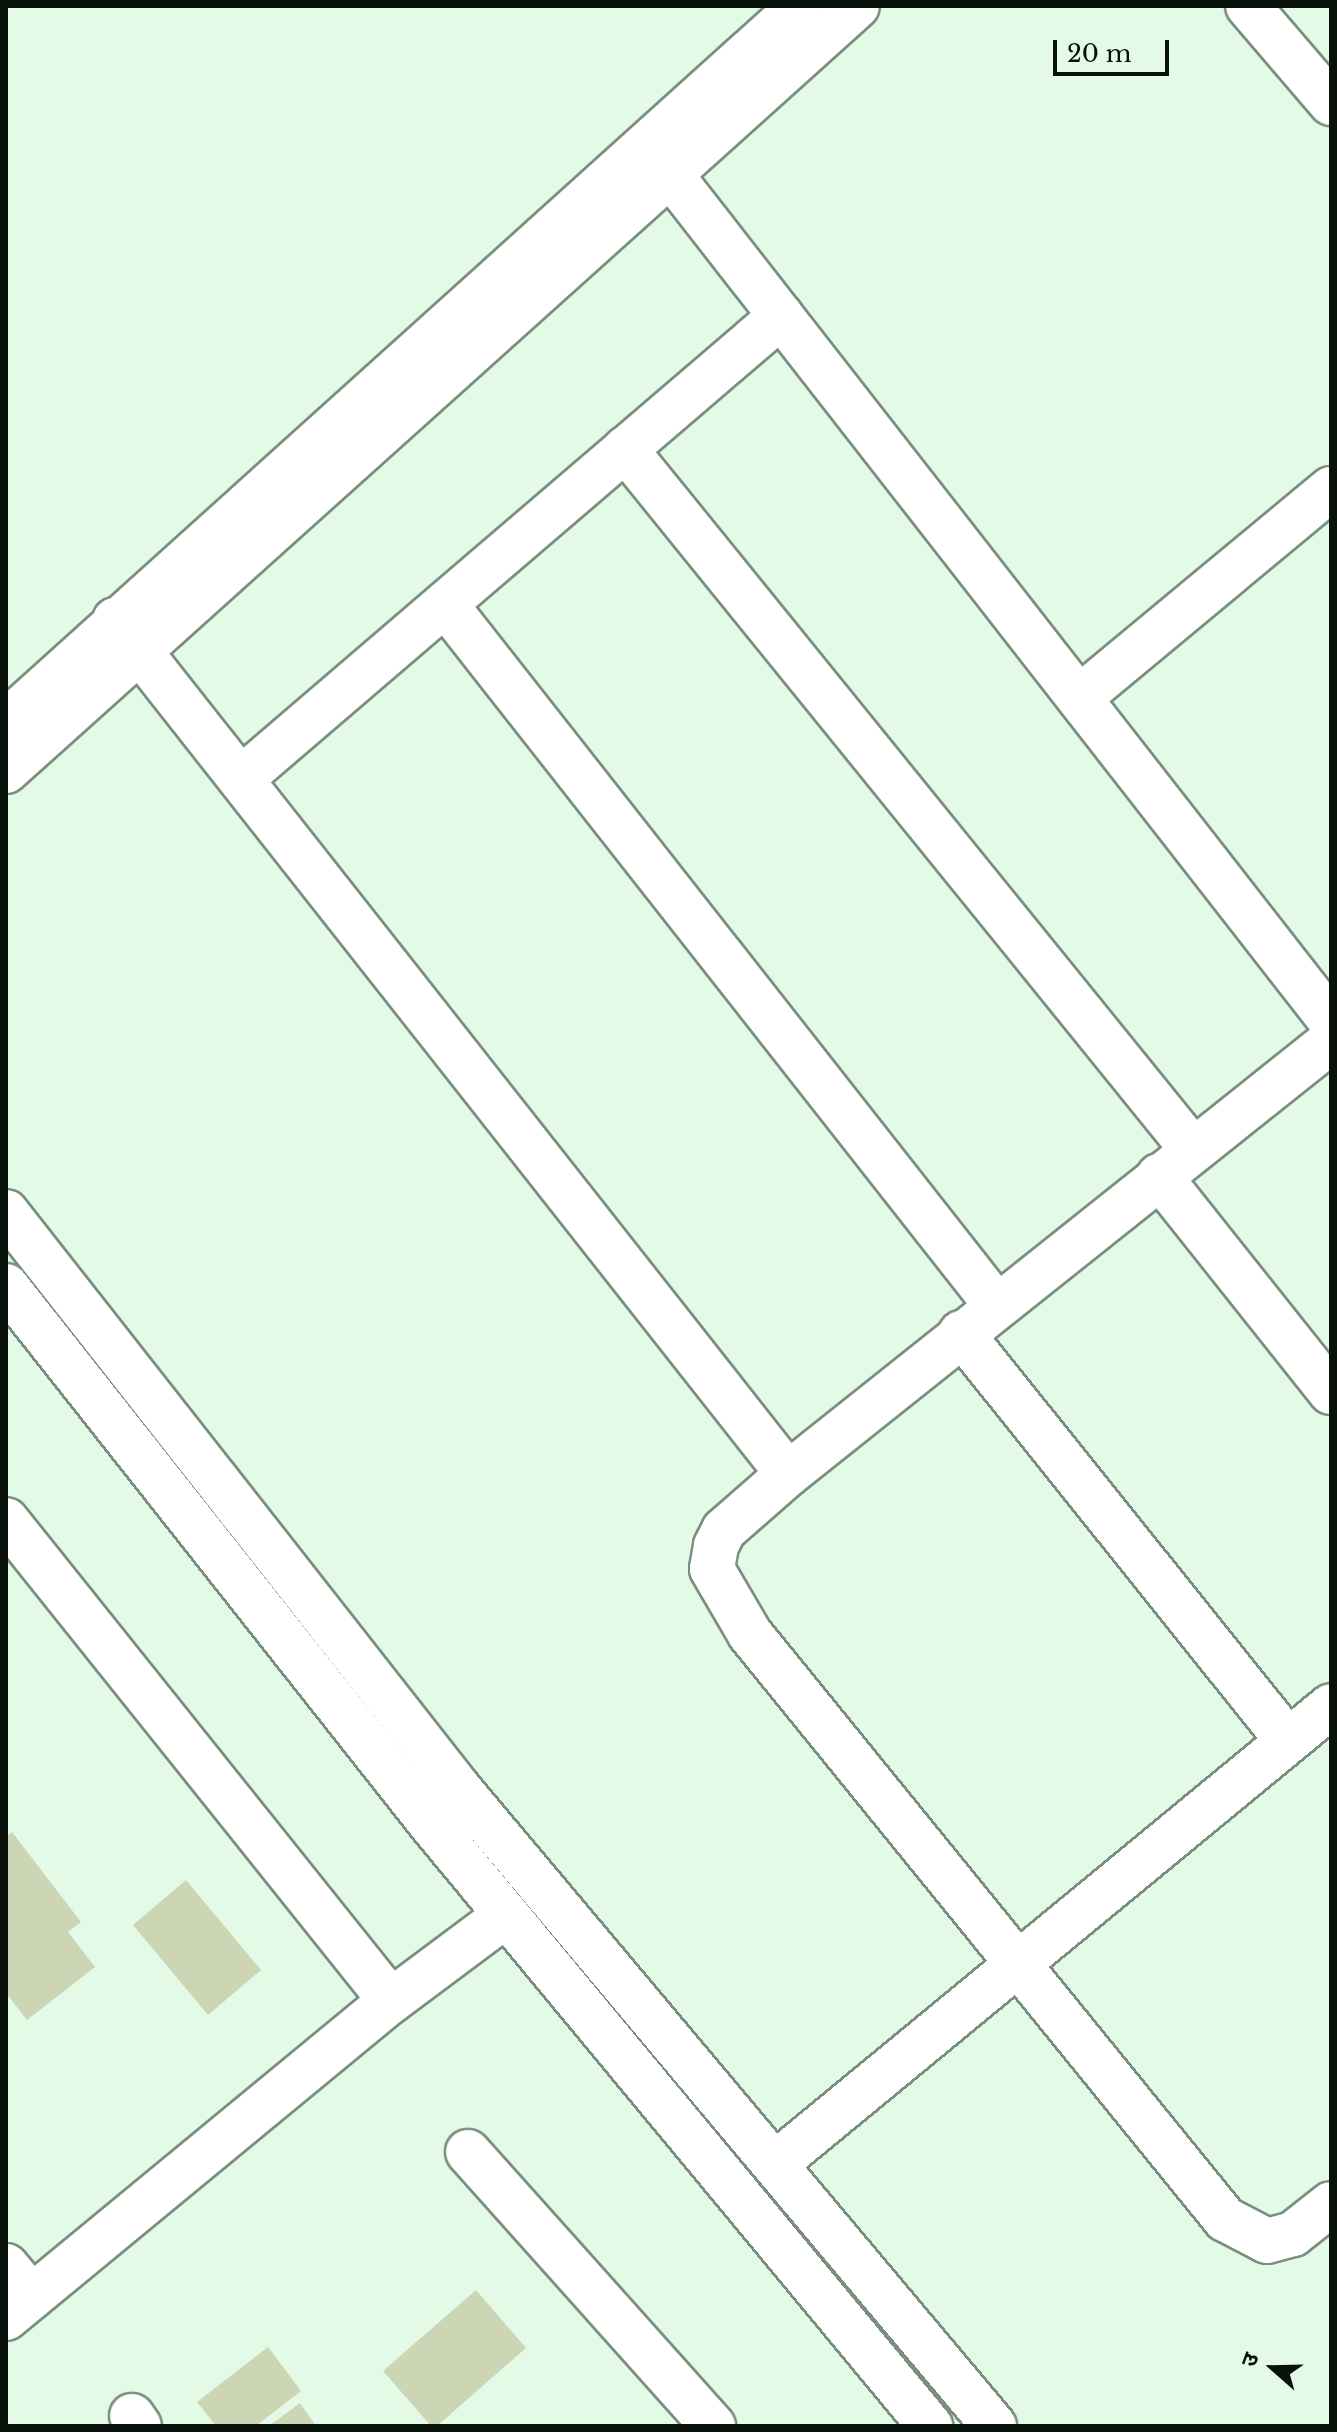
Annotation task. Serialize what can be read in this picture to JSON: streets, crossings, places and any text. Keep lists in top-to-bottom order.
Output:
{
  "scale_bar": "20 m",
  "north": "left"
}
